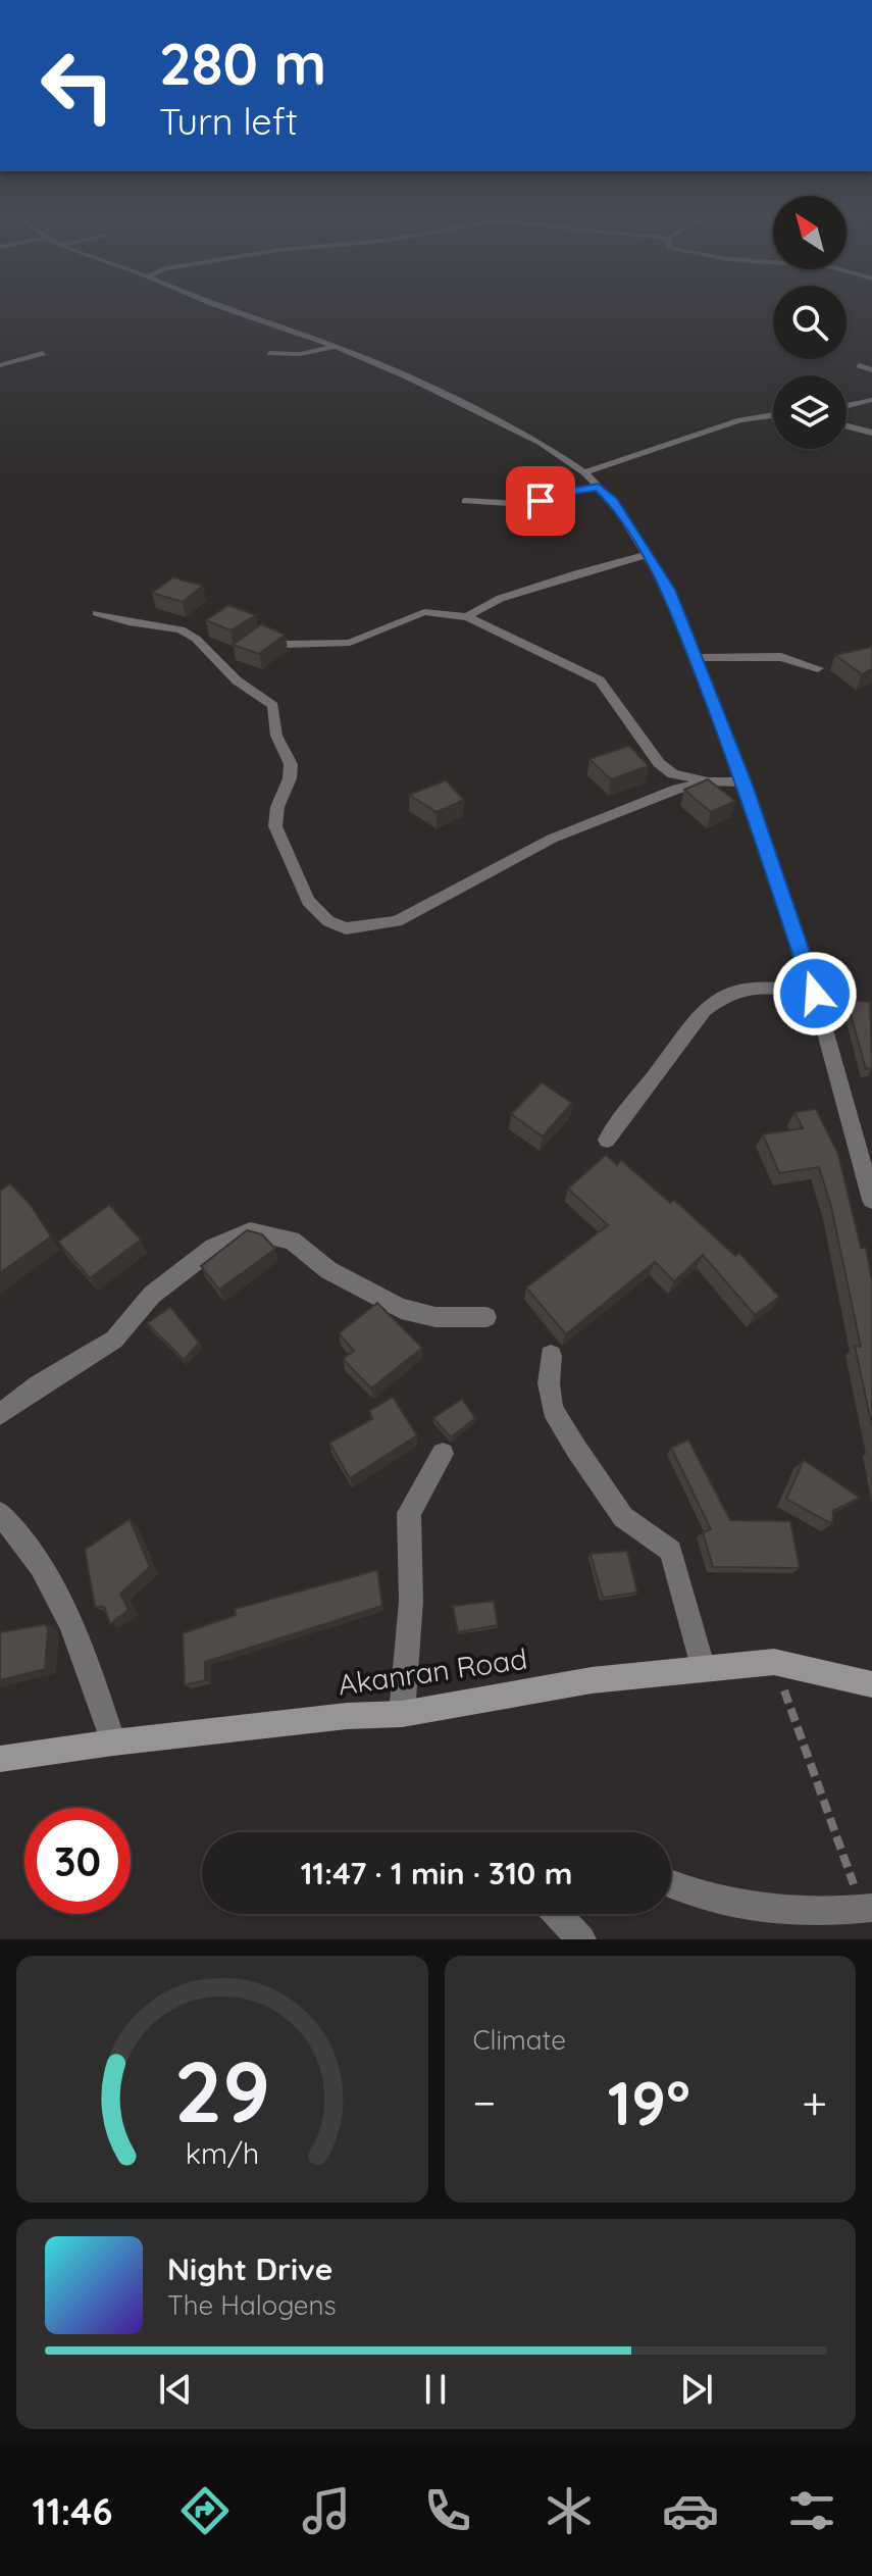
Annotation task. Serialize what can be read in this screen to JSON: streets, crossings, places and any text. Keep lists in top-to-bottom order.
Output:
{
  "streets": {
    "main road": ["Akanran Road"]
  },
  "north": "top left",
  "page": {
    "turn": ["280 m", "Turn left"],
    "limit": "30",
    "trip": "11:47 · 1 min · 310 m",
    "tile": "Climate",
    "heat": ["−", "19°", "+"],
    "song": ["Night Drive", "The Halogens"],
    "tabs": "11:46",
    "gauge": ["29", "km/h"]
  }
}
